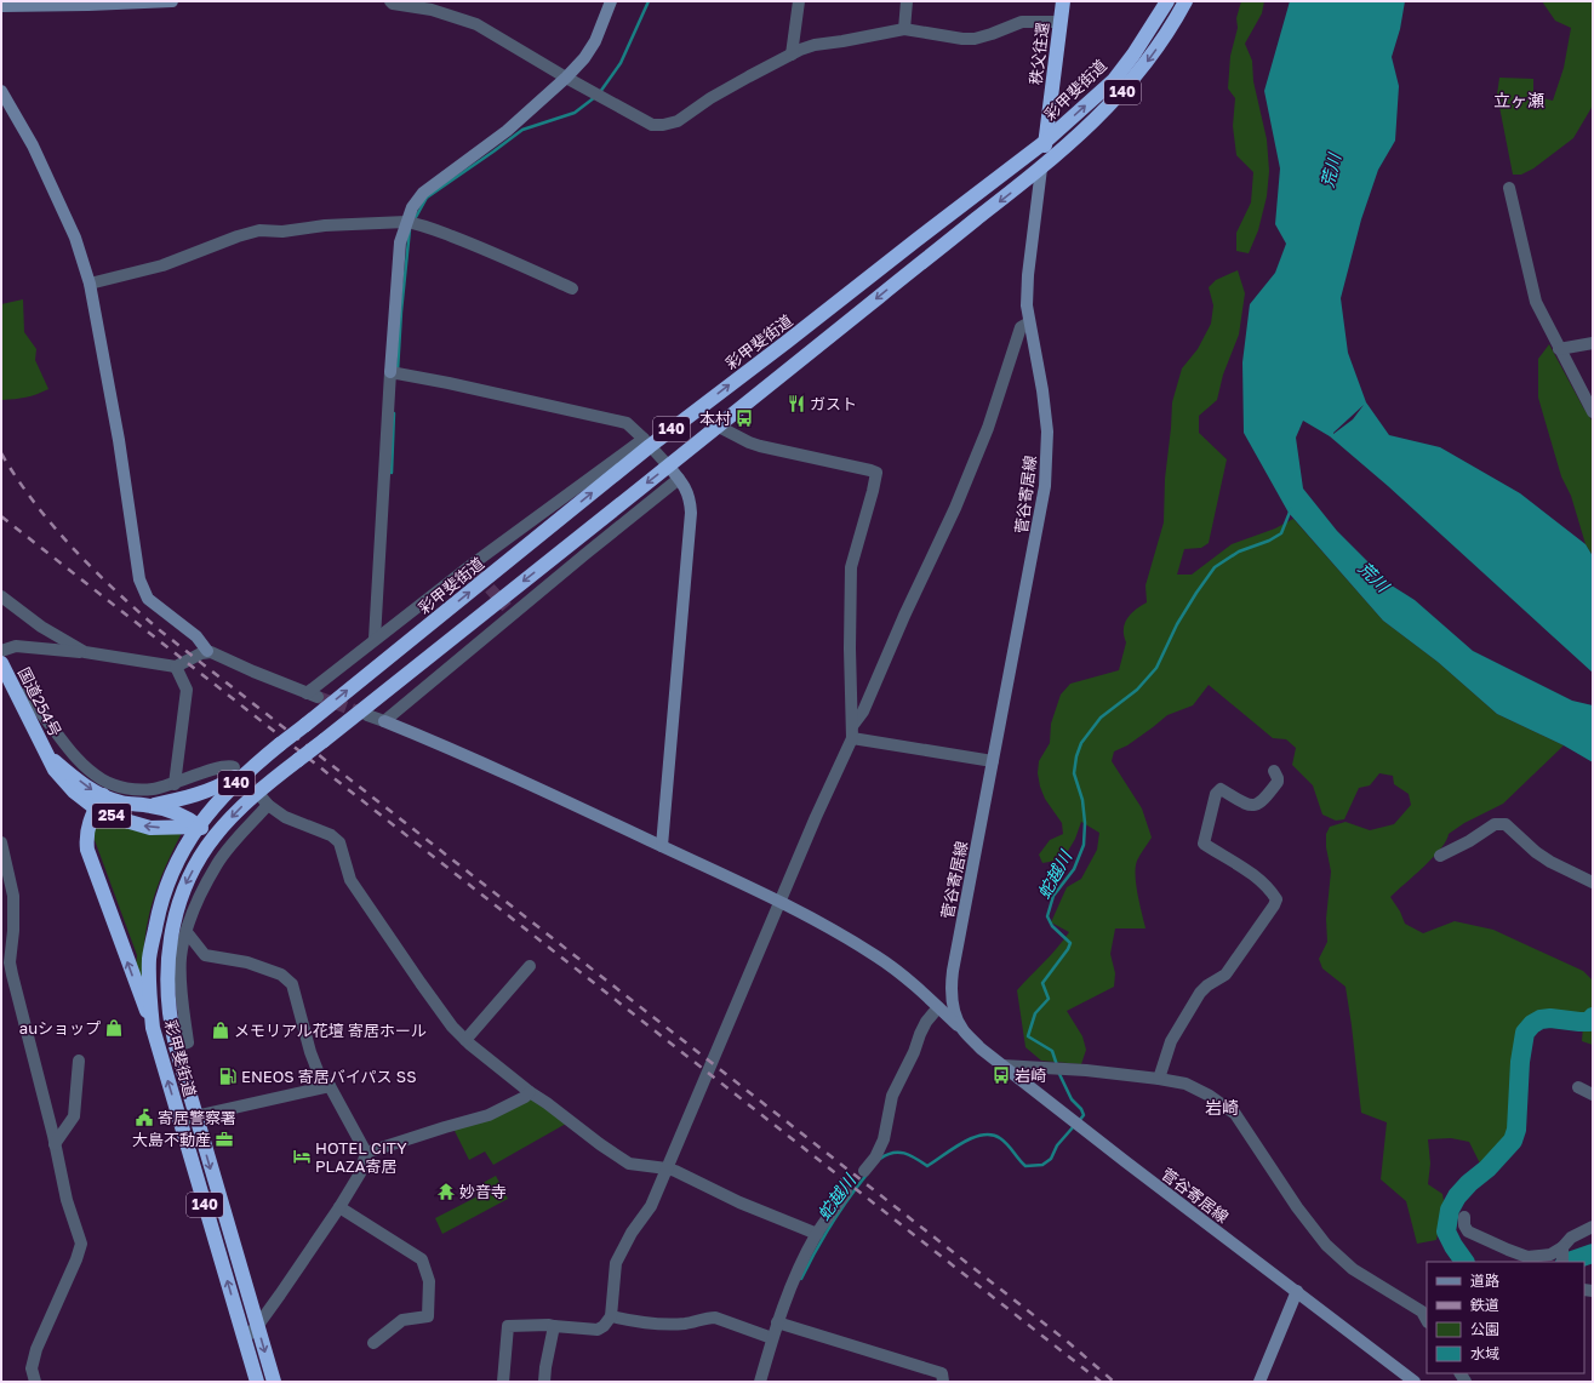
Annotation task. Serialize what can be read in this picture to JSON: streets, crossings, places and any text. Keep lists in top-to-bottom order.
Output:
{
  "streets": {
    "highway": [
      "秩父往還",
      "彩甲斐街道",
      "140",
      "国道254号",
      "254"
    ],
    "street": ["菅谷寄居線"]
  },
  "crossings": [
    ["秩父往還", "彩甲斐街道"],
    ["秩父往還", "菅谷寄居線"],
    ["彩甲斐街道", "菅谷寄居線"],
    ["彩甲斐街道", "国道254号"]
  ],
  "districts": ["立ヶ瀬", "岩崎"],
  "water": ["荒川", "蛇越川"],
  "places": {
    "restaurant": ["ガスト"],
    "bus stop": ["本村", "岩崎"],
    "shop": ["auショップ", "メモリアル花壇 寄居ホール"],
    "fuel station": ["ENEOS 寄居バイパス SS"],
    "public building": ["寄居警察署"],
    "office": ["大島不動産"],
    "hotel": ["HOTEL CITY PLAZA寄居"],
    "temple": ["妙音寺"]
  },
  "legend": [
    "道路",
    "鉄道",
    "公園",
    "水域"
  ]
}
